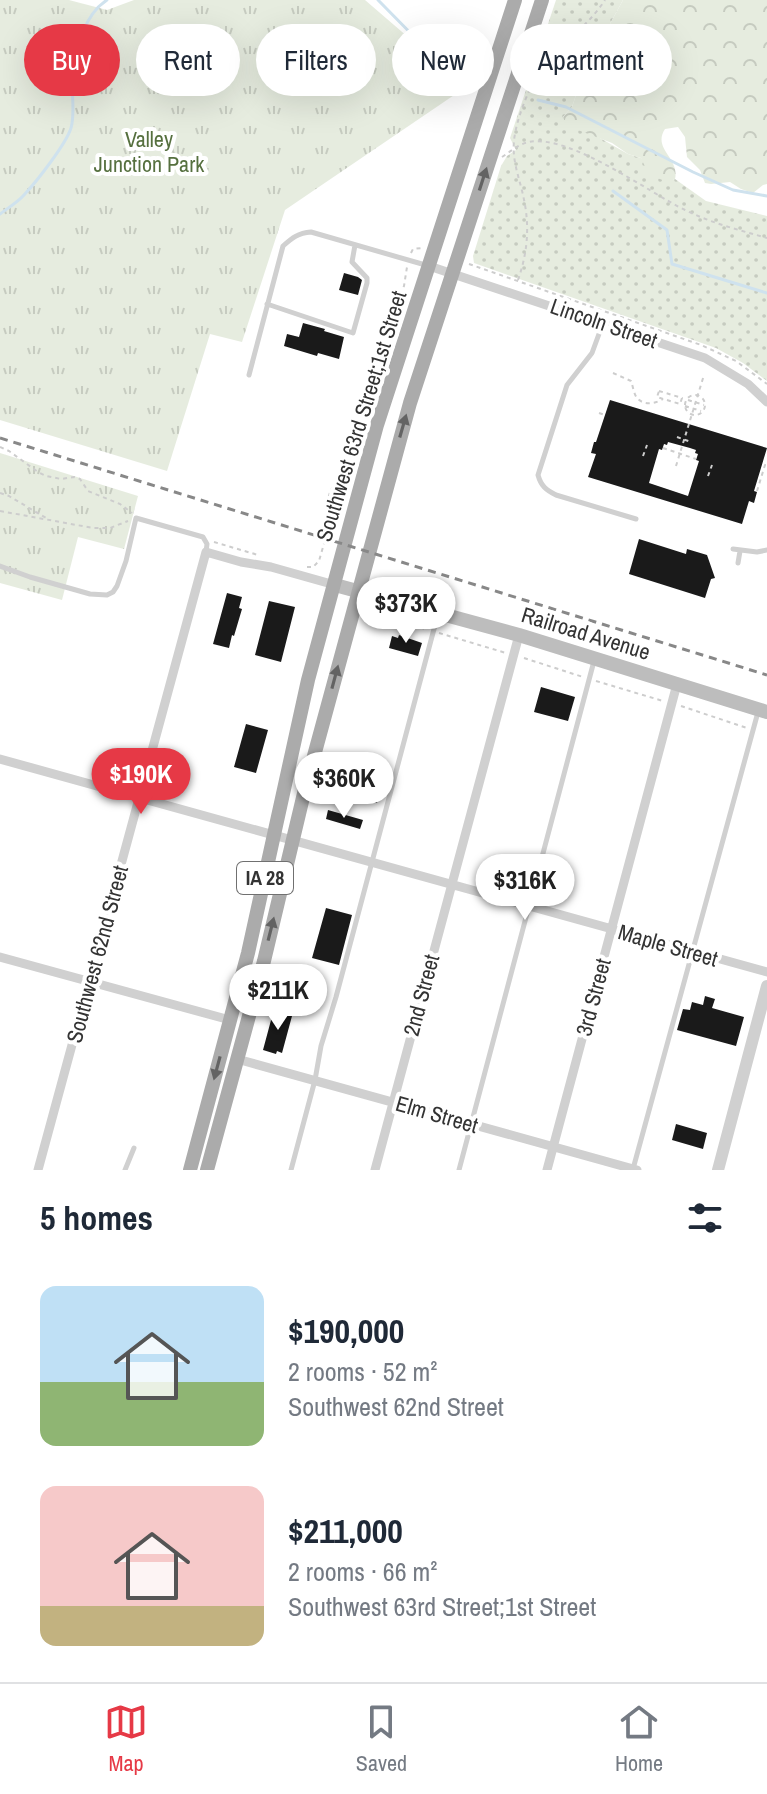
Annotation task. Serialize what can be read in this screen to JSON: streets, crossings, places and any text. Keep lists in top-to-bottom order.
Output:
{
  "streets": {
    "main road": ["Southwest 63rd Street;1st Street", "Railroad Avenue", "IA 28"],
    "street": [
      "Lincoln Street",
      "Maple Street",
      "Southwest 62nd Street",
      "2nd Street",
      "3rd Street",
      "Elm Street"
    ]
  },
  "crossings": [
    ["Lincoln Street", "Southwest 63rd Street;1st Street"],
    ["Southwest 63rd Street;1st Street", "Railroad Avenue"],
    ["Southwest 63rd Street;1st Street", "Maple Street"],
    ["Southwest 63rd Street;1st Street", "Elm Street"],
    ["Railroad Avenue", "Southwest 62nd Street"],
    ["Railroad Avenue", "2nd Street"],
    ["Railroad Avenue", "3rd Street"],
    ["Maple Street", "Southwest 62nd Street"],
    ["Maple Street", "2nd Street"],
    ["Maple Street", "3rd Street"],
    ["2nd Street", "Elm Street"],
    ["3rd Street", "Elm Street"]
  ],
  "parks": ["Valley Junction Park"],
  "page": {
    "chip": [
      "Buy",
      "Rent",
      "Filters",
      "New",
      "Apartment"
    ],
    "price": [
      "$373K",
      "$190K",
      "$360K",
      "$316K",
      "$211K"
    ],
    "heading": "5 homes",
    "list": [
      {
        "name": "$190,000",
        "note": "2 rooms · 52 m² · Southwest 62nd Street"
      },
      {
        "name": "$211,000",
        "note": "2 rooms · 66 m² · Southwest 63rd Street;1st Street"
      }
    ],
    "tabs": ["Map", "Saved", "Home"]
  }
}
